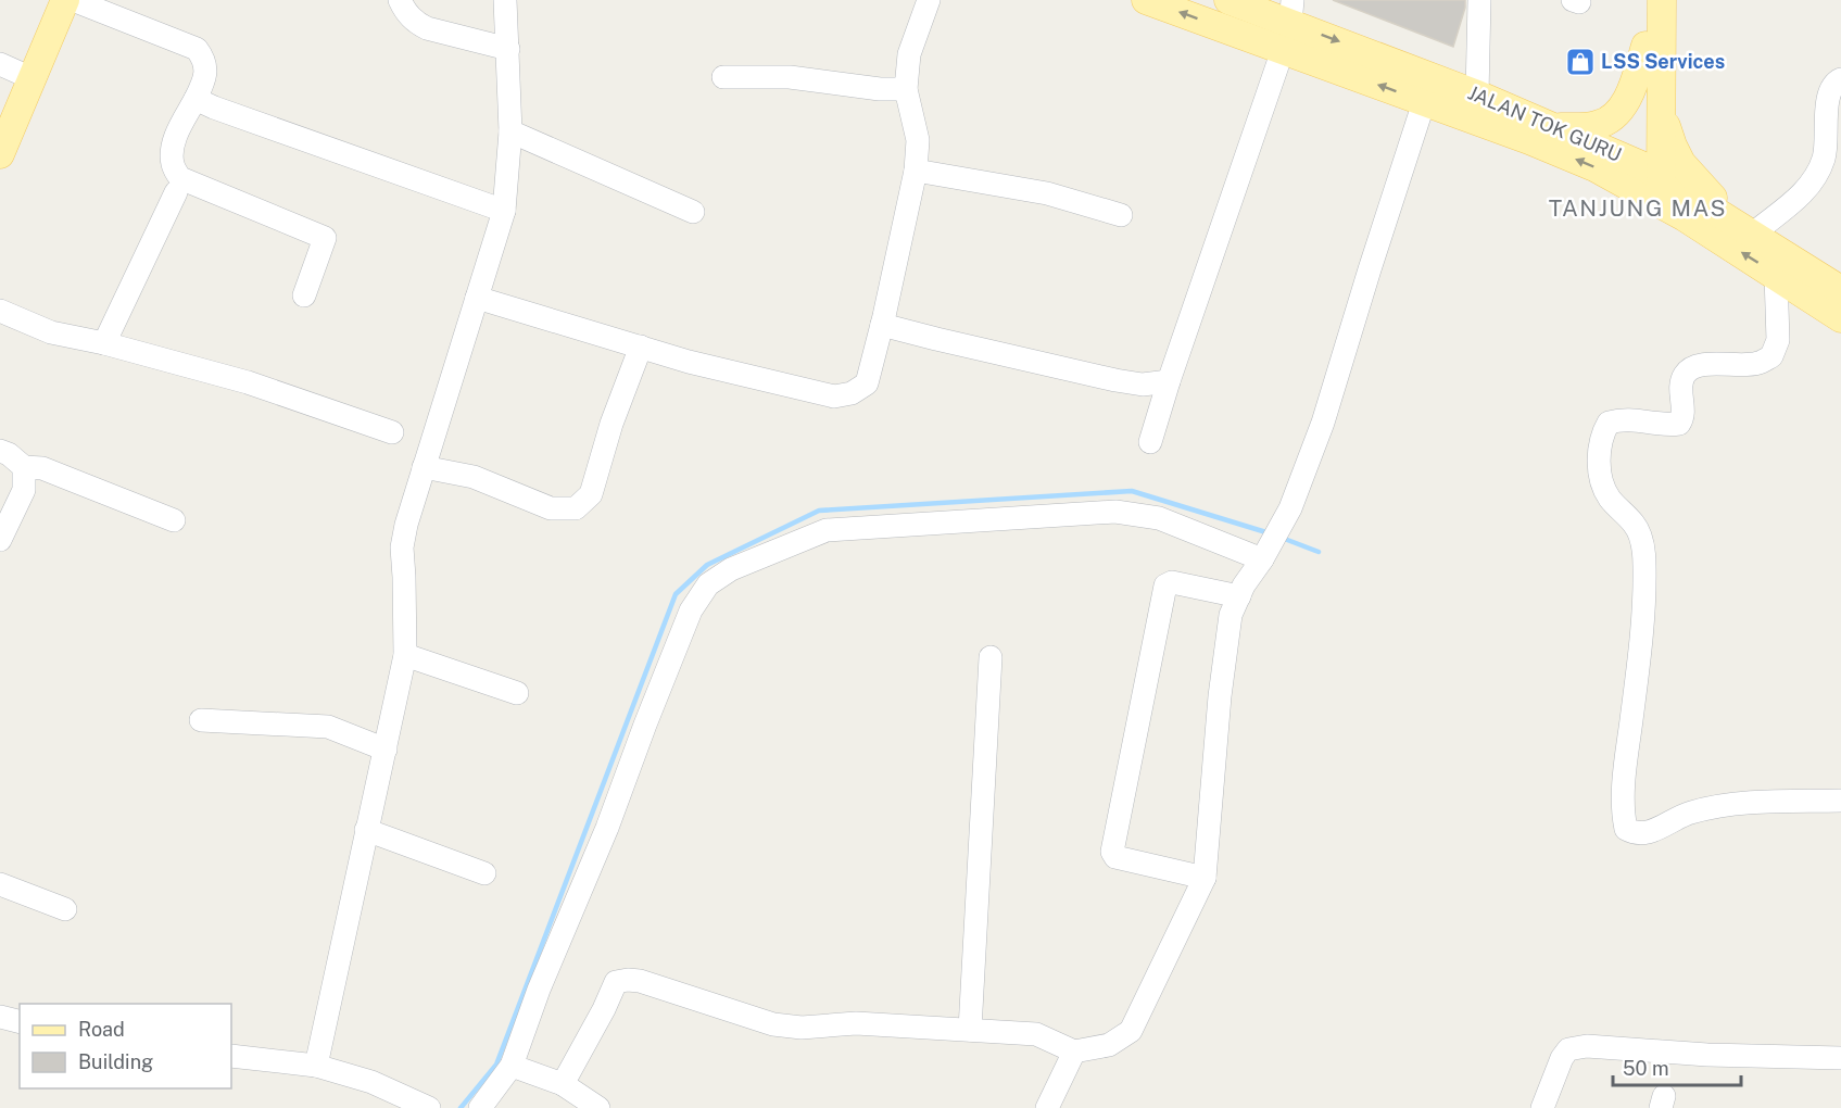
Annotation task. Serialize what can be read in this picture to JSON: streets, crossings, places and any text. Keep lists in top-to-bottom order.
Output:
{
  "streets": {
    "main road": ["JALAN TOK GURU"]
  },
  "districts": ["TANJUNG MAS"],
  "places": {
    "shop": ["LSS Services"]
  },
  "legend": ["Road", "Building"],
  "scale_bar": "50 m"
}
